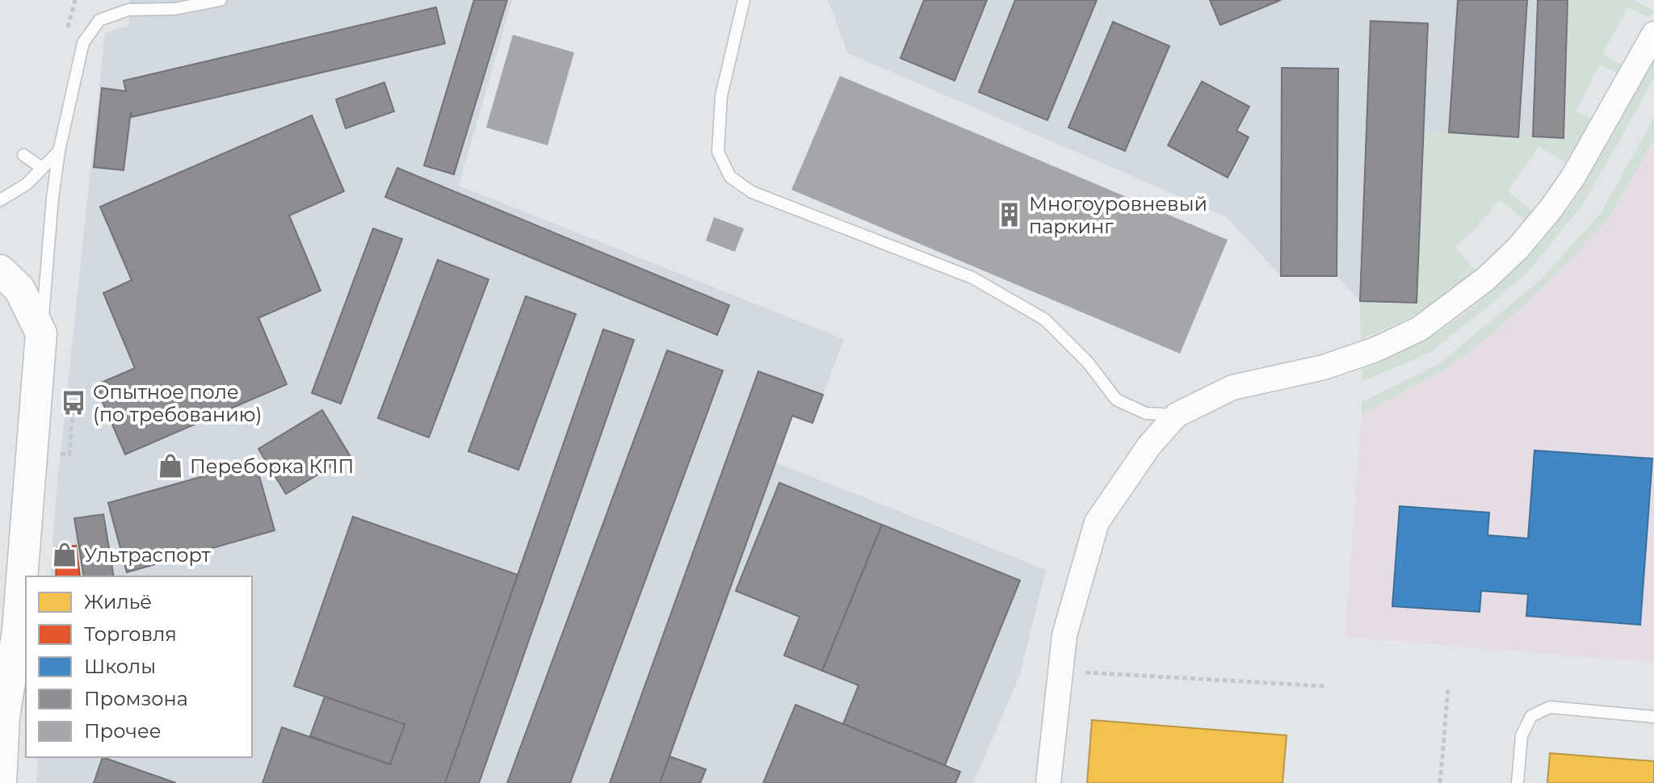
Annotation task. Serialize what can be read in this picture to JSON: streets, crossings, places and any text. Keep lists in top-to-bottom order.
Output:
{
  "places": {
    "building": ["Многоуровневый паркинг"],
    "bus stop": ["Опытное поле (по требованию)"],
    "shop": ["Переборка КПП", "Ультраспорт"]
  },
  "legend": [
    "Жильё",
    "Торговля",
    "Школы",
    "Промзона",
    "Прочее"
  ]
}
